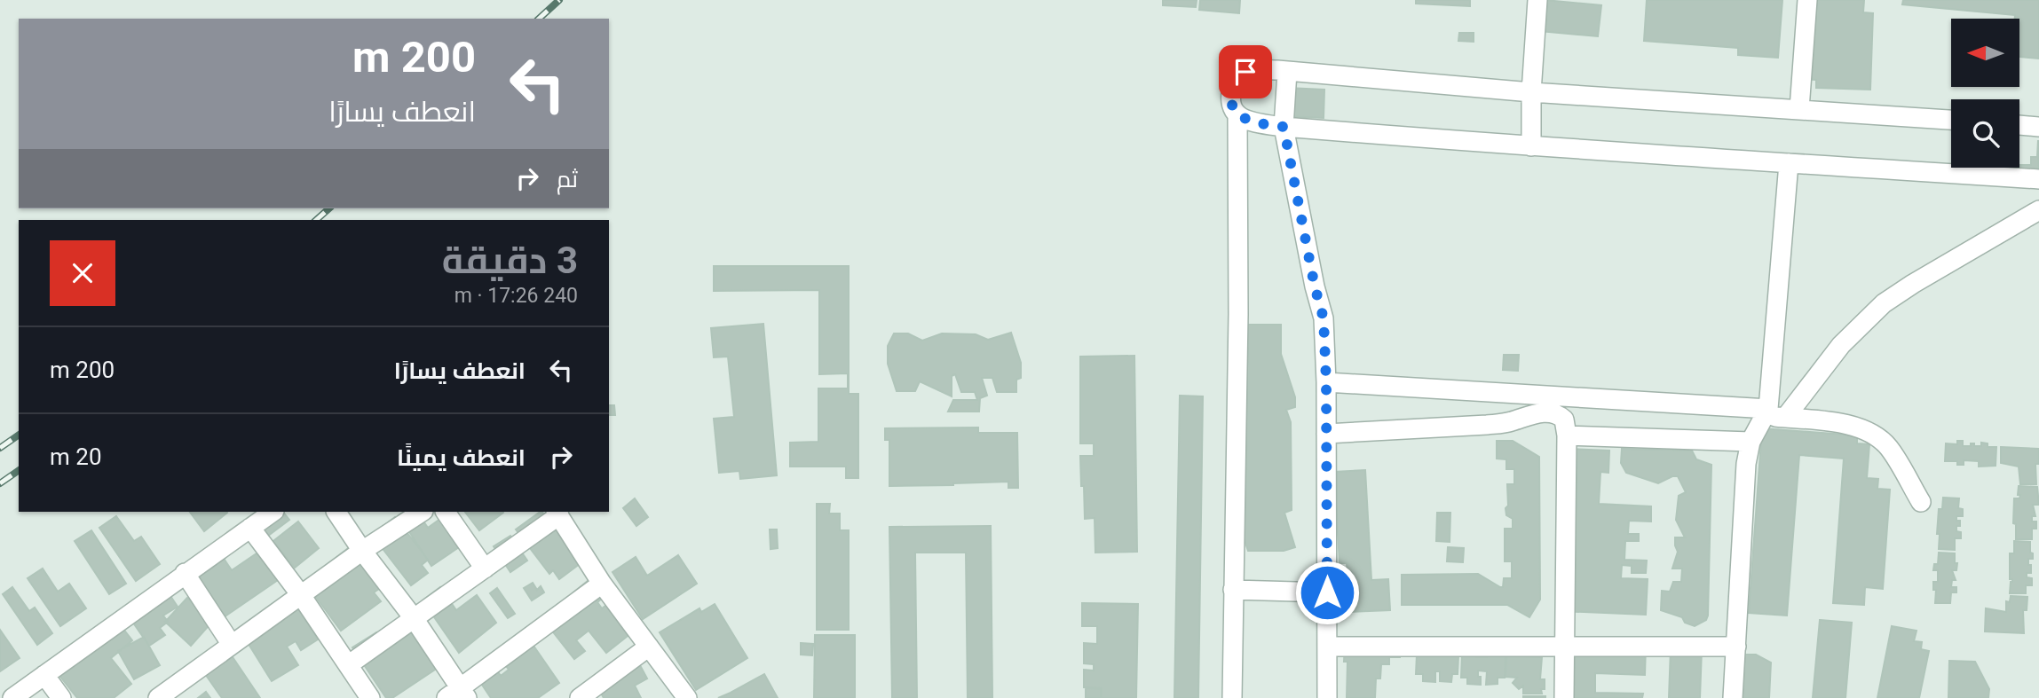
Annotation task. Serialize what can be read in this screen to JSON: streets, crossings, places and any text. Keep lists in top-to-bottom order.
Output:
{
  "north": "left",
  "page": {
    "turn": ["200 m", "انعطف يسارًا"],
    "then": "ثم",
    "heading": ["3 دقيقة", "240 m · 17:26"],
    "list": [
      {
        "name": "انعطف يسارًا",
        "value": "200 m"
      },
      {
        "name": "انعطف يمينًا",
        "value": "20 m"
      }
    ]
  }
}
